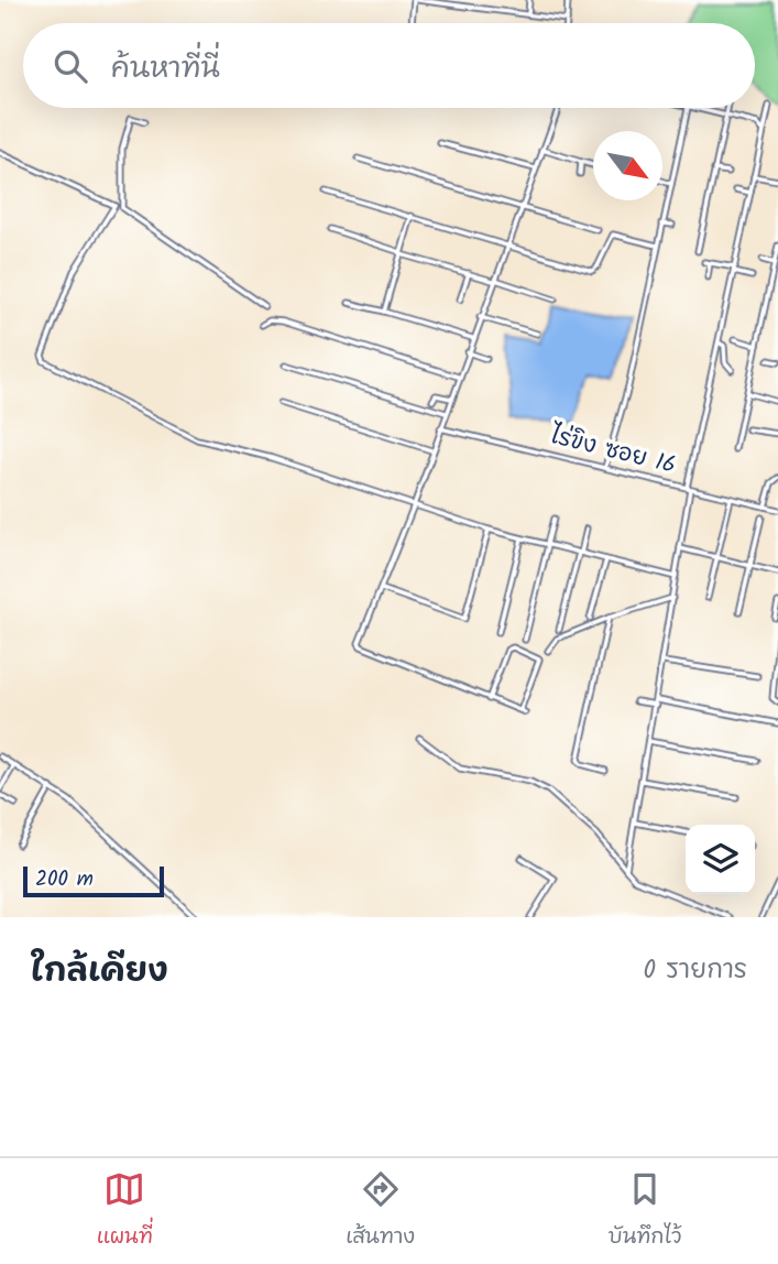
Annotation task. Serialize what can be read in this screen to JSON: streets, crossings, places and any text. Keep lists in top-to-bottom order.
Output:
{
  "streets": {
    "street": ["ไร่ขิง ซอย 16"]
  },
  "scale_bar": "200 m",
  "north": "bottom right",
  "page": {
    "search": "ค้นหาที่นี่",
    "scale": "200 m",
    "heading": ["ใกล้เคียง", "0 รายการ"],
    "nav": ["แผนที่", "เส้นทาง", "บันทึกไว้"]
  }
}
